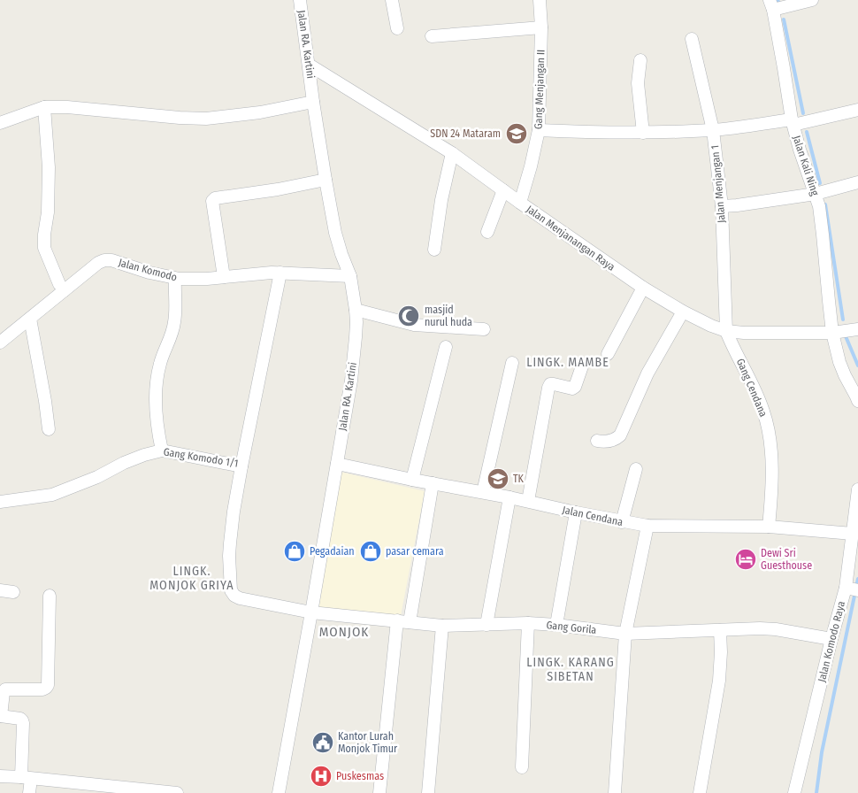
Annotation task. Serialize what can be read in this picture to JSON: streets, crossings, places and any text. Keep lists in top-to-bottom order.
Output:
{
  "streets": {
    "street": [
      "Jalan RA. Kartini",
      "Gang Menjangan II",
      "Jalan Kali Ning",
      "Jalan Menjangan 1",
      "Jalan Menjanangan Raya",
      "Jalan Komodo",
      "Gang Cendana",
      "Gang Komodo 1/1",
      "Jalan Cendana",
      "Gang Gorila",
      "Jalan Komodo Raya"
    ]
  },
  "crossings": [
    ["Jalan RA. Kartini", "Jalan Menjanangan Raya"],
    ["Jalan RA. Kartini", "Jalan Komodo"],
    ["Jalan RA. Kartini", "Jalan Cendana"],
    ["Jalan RA. Kartini", "Gang Gorila"],
    ["Gang Menjangan II", "Jalan Menjanangan Raya"],
    ["Jalan Kali Ning", "Jalan Menjanangan Raya"],
    ["Jalan Menjangan 1", "Jalan Menjanangan Raya"],
    ["Jalan Menjangan 1", "Gang Cendana"],
    ["Jalan Menjanangan Raya", "Gang Cendana"],
    ["Jalan Komodo", "Gang Komodo 1/1"],
    ["Gang Cendana", "Jalan Cendana"],
    ["Gang Komodo 1/1", "Gang Gorila"],
    ["Jalan Cendana", "Jalan Komodo Raya"],
    ["Gang Gorila", "Jalan Komodo Raya"]
  ],
  "districts": [
    "LINGK. MAMBE",
    "LINGK. MONJOK GRIYA",
    "MONJOK",
    "LINGK. KARANG SIBETAN"
  ],
  "places": {
    "school or university": ["SDN 24 Mataram", "TK"],
    "mosque": ["masjid nurul huda"],
    "shop": ["Pegadaian", "pasar cemara"],
    "hotel": ["Dewi Sri Guesthouse"],
    "public building": ["Kantor Lurah Monjok Timur"],
    "hospital": ["Puskesmas"]
  }
}
